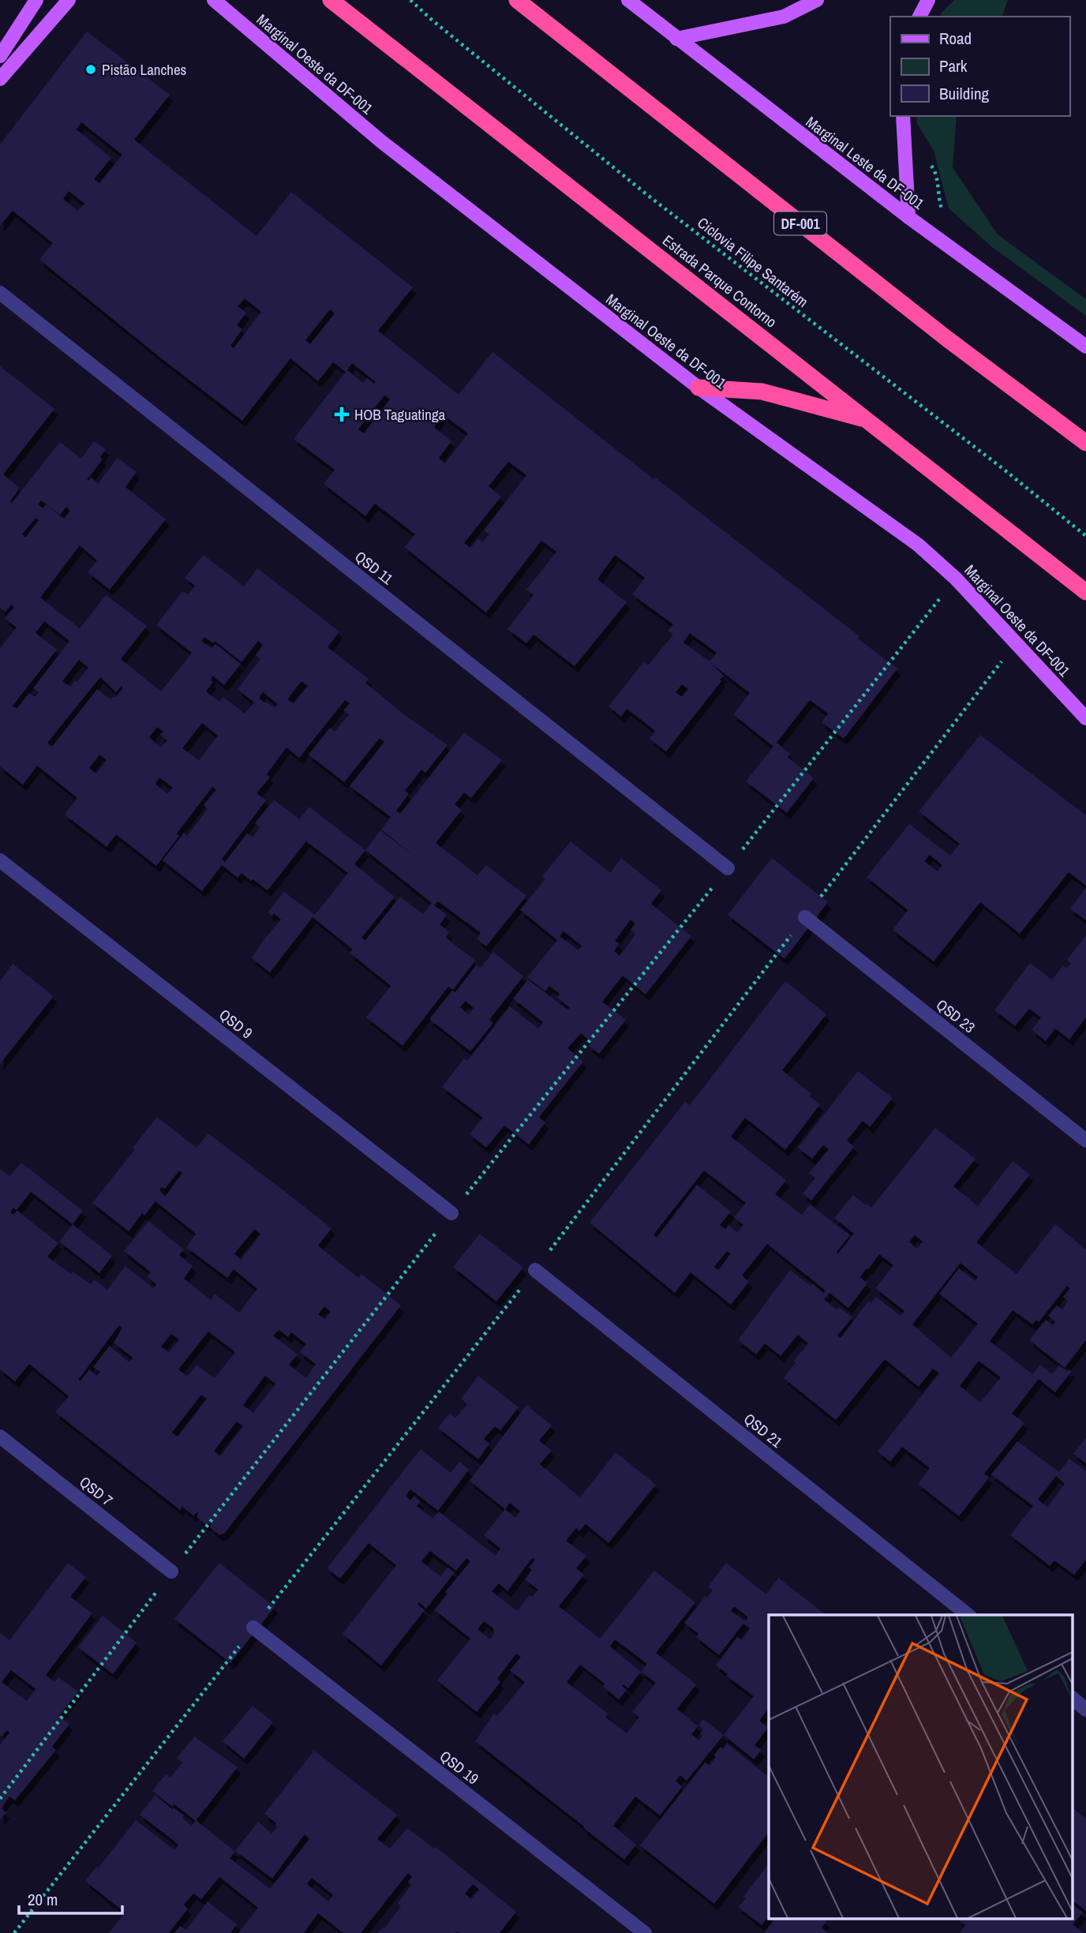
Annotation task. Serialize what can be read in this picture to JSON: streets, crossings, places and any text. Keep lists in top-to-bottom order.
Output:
{
  "streets": {
    "highway": ["DF-001", "Estrada Parque Contorno"],
    "main road": ["Marginal Oeste da DF-001", "Marginal Leste da DF-001"],
    "street": [
      "QSD 11",
      "QSD 23",
      "QSD 9",
      "QSD 21",
      "QSD 7",
      "QSD 19"
    ],
    "path": ["Ciclovia Filipe Santarém"]
  },
  "places": {
    "other": ["Pistão Lanches"],
    "health": ["HOB Taguatinga"]
  },
  "legend": ["Road", "Park", "Building"],
  "scale_bar": "20 m"
}
